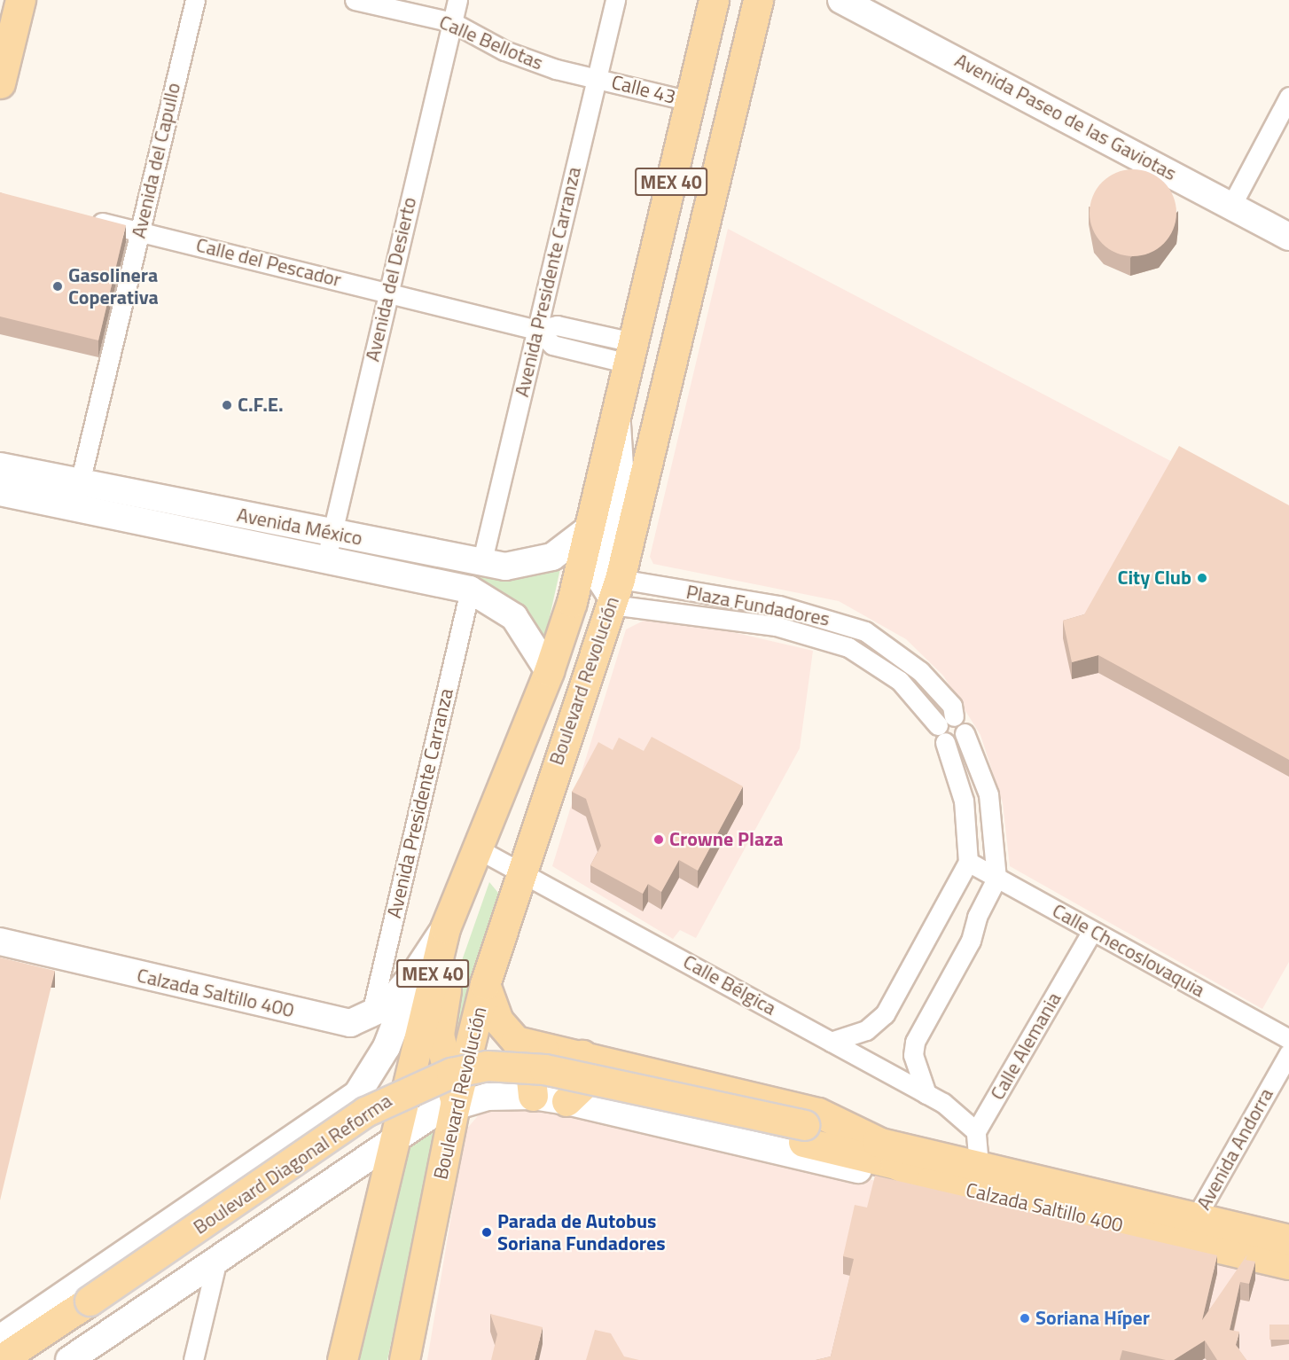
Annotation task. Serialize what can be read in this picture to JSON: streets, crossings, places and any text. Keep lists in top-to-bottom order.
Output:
{
  "streets": {
    "main road": [
      "MEX 40",
      "Boulevard Revolución",
      "Calzada Saltillo 400",
      "Boulevard Diagonal Reforma"
    ],
    "street": [
      "Calle Bellotas",
      "Calle 43",
      "Avenida Paseo de las Gaviotas",
      "Avenida del Capullo",
      "Calle del Pescador",
      "Avenida del Desierto",
      "Avenida Presidente Carranza",
      "Avenida México",
      "Plaza Fundadores",
      "Calle Checoslovaquia",
      "Calle Bélgica",
      "Calle Alemania",
      "Avenida Andorra"
    ]
  },
  "crossings": [
    ["Calle Bellotas", "Calle 43"],
    ["Calle Bellotas", "Avenida del Desierto"],
    ["Calle Bellotas", "Avenida Presidente Carranza"],
    ["Calle 43", "MEX 40"],
    ["Calle 43", "Avenida Presidente Carranza"],
    ["Avenida del Capullo", "Calle del Pescador"],
    ["Avenida del Capullo", "Avenida México"],
    ["MEX 40", "Avenida México"],
    ["MEX 40", "Calle Bélgica"],
    ["Calle del Pescador", "Avenida del Desierto"],
    ["Calle del Pescador", "Avenida Presidente Carranza"],
    ["Avenida del Desierto", "Avenida México"],
    ["Avenida Presidente Carranza", "Avenida México"],
    ["Avenida Presidente Carranza", "Calzada Saltillo 400"],
    ["Plaza Fundadores", "Boulevard Revolución"],
    ["Plaza Fundadores", "Calle Checoslovaquia"],
    ["Boulevard Revolución", "Calle Bélgica"],
    ["Calle Checoslovaquia", "Calle Alemania"],
    ["Calle Bélgica", "Calle Alemania"],
    ["Calzada Saltillo 400", "Avenida Andorra"],
    ["Calzada Saltillo 400", "Boulevard Diagonal Reforma"]
  ],
  "places": [
    "Gasolinera Coperativa",
    "C.F.E.",
    "City Club",
    "Crowne Plaza",
    "Parada de Autobus Soriana Fundadores",
    "Soriana Híper"
  ]
}
